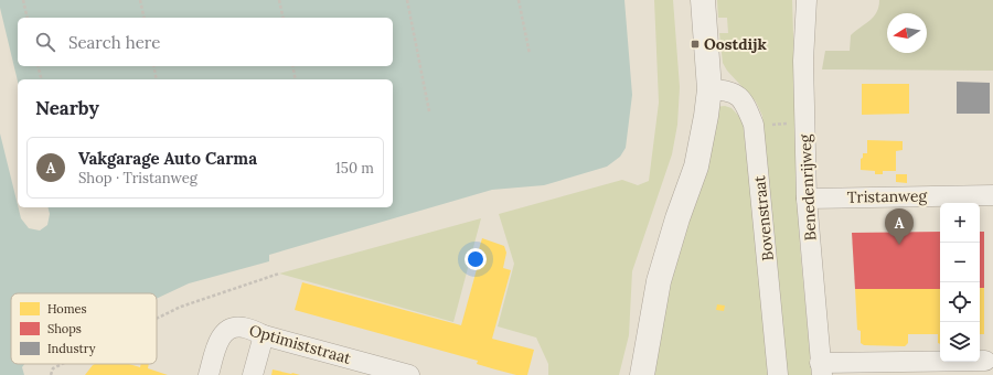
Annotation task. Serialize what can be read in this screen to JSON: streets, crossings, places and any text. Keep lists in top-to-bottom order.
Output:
{
  "streets": {
    "street": [
      "Benedenrijweg",
      "Tristanweg",
      "Bovenstraat",
      "Optimiststraat"
    ]
  },
  "crossings": [
    ["Benedenrijweg", "Tristanweg"]
  ],
  "places": {
    "transit": ["Oostdijk"]
  },
  "legend": ["Homes", "Shops", "Industry"],
  "north": "left",
  "page": {
    "search": "Search here",
    "heading": "Nearby",
    "list": [
      {
        "mark": "A",
        "name": "Vakgarage Auto Carma",
        "note": "Shop · Tristanweg",
        "value": "150 m"
      }
    ],
    "map_buttons": ["+", "−"],
    "pins": "A"
  }
}
